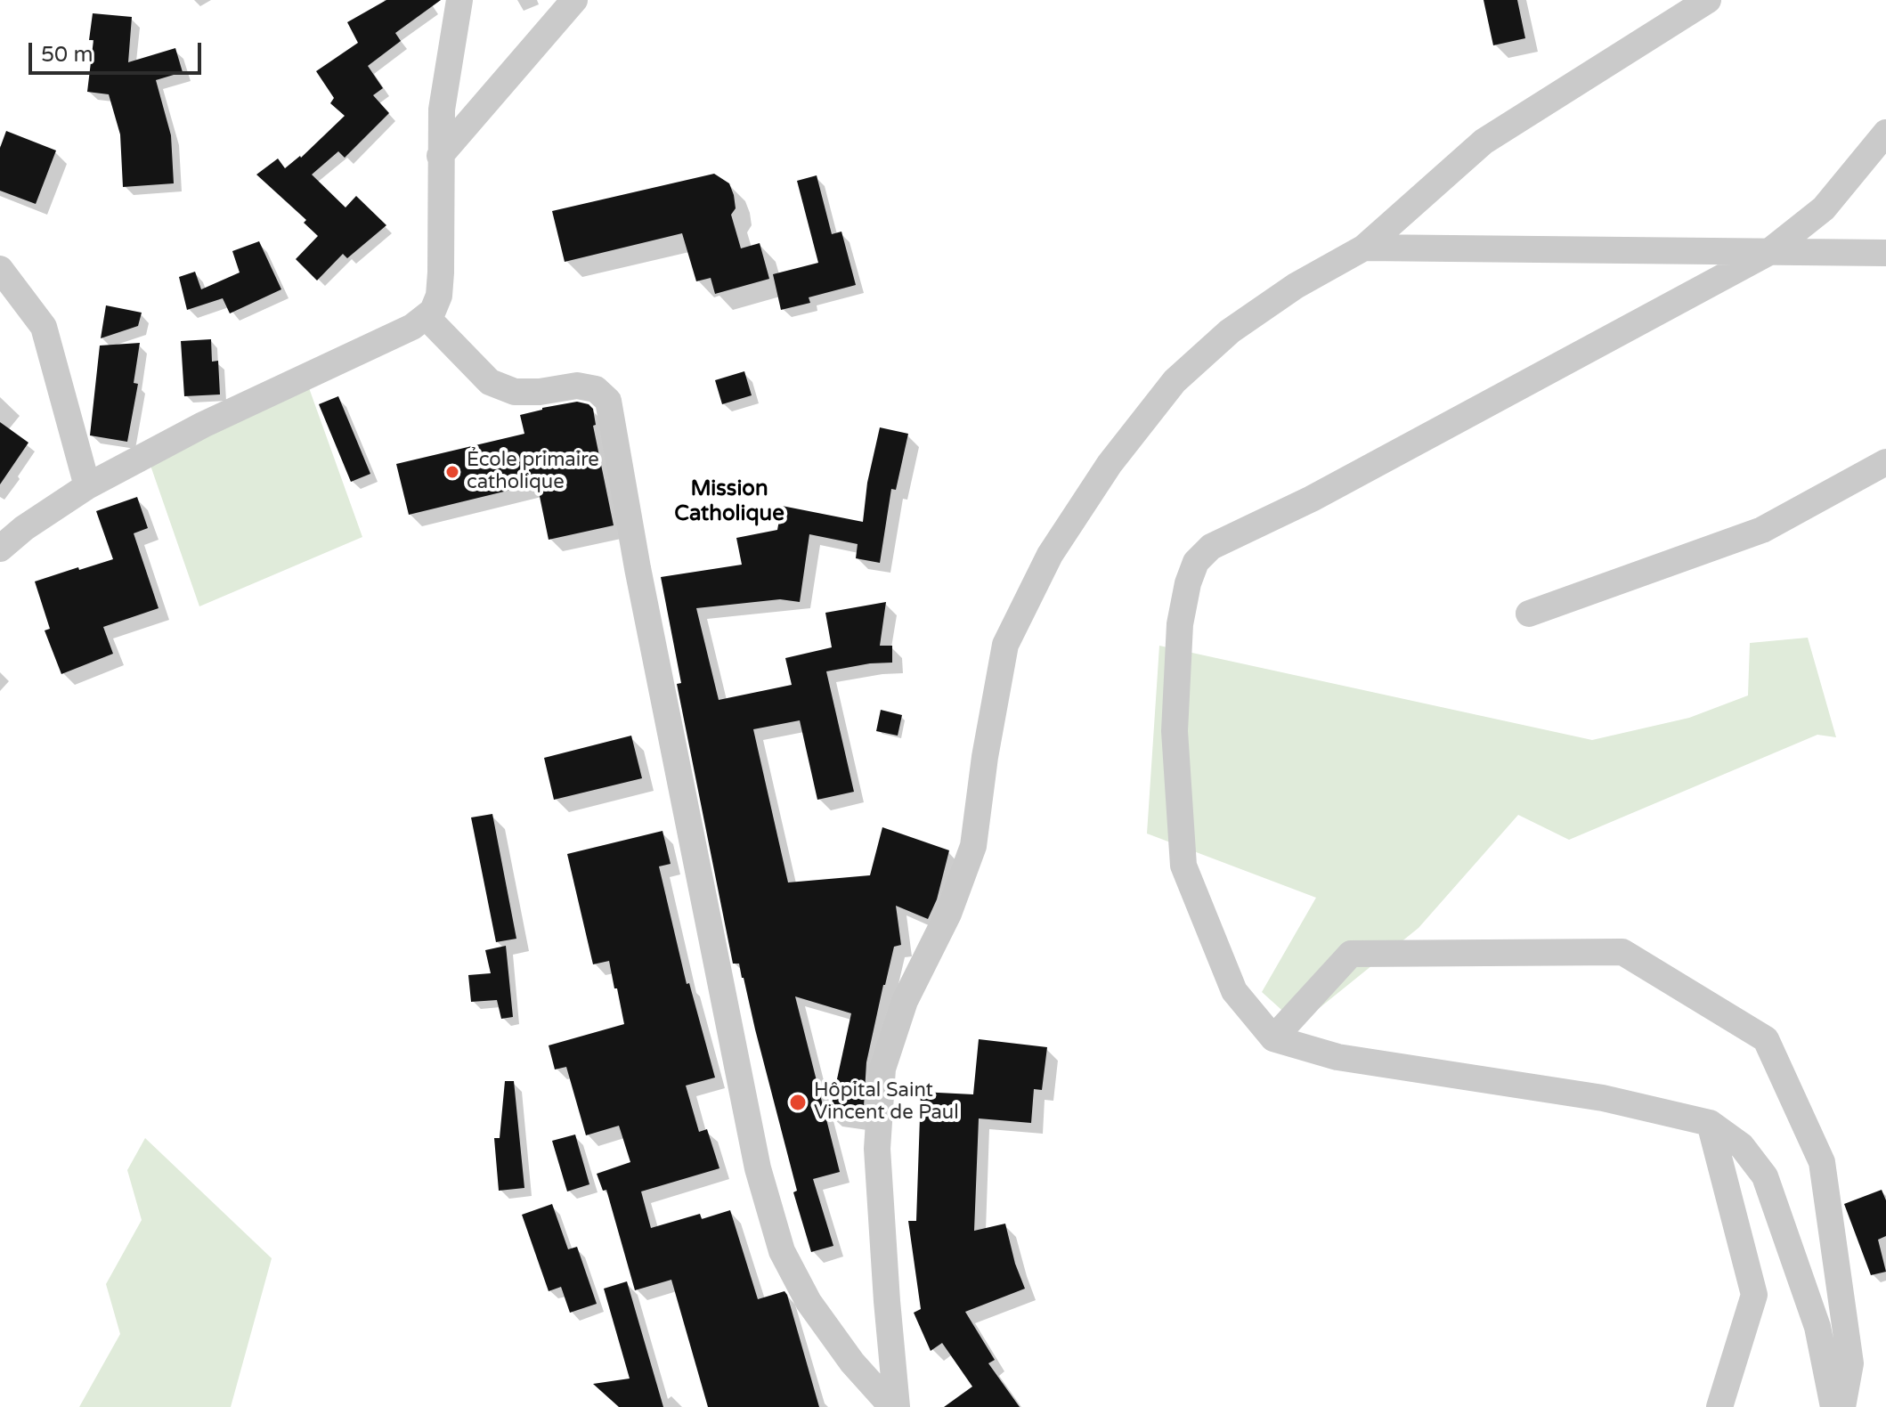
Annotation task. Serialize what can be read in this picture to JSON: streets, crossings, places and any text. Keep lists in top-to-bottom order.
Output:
{
  "districts": ["Mission Catholique"],
  "places": ["École primaire catholique", "Hôpital Saint Vincent de Paul"],
  "scale_bar": "50 m"
}
